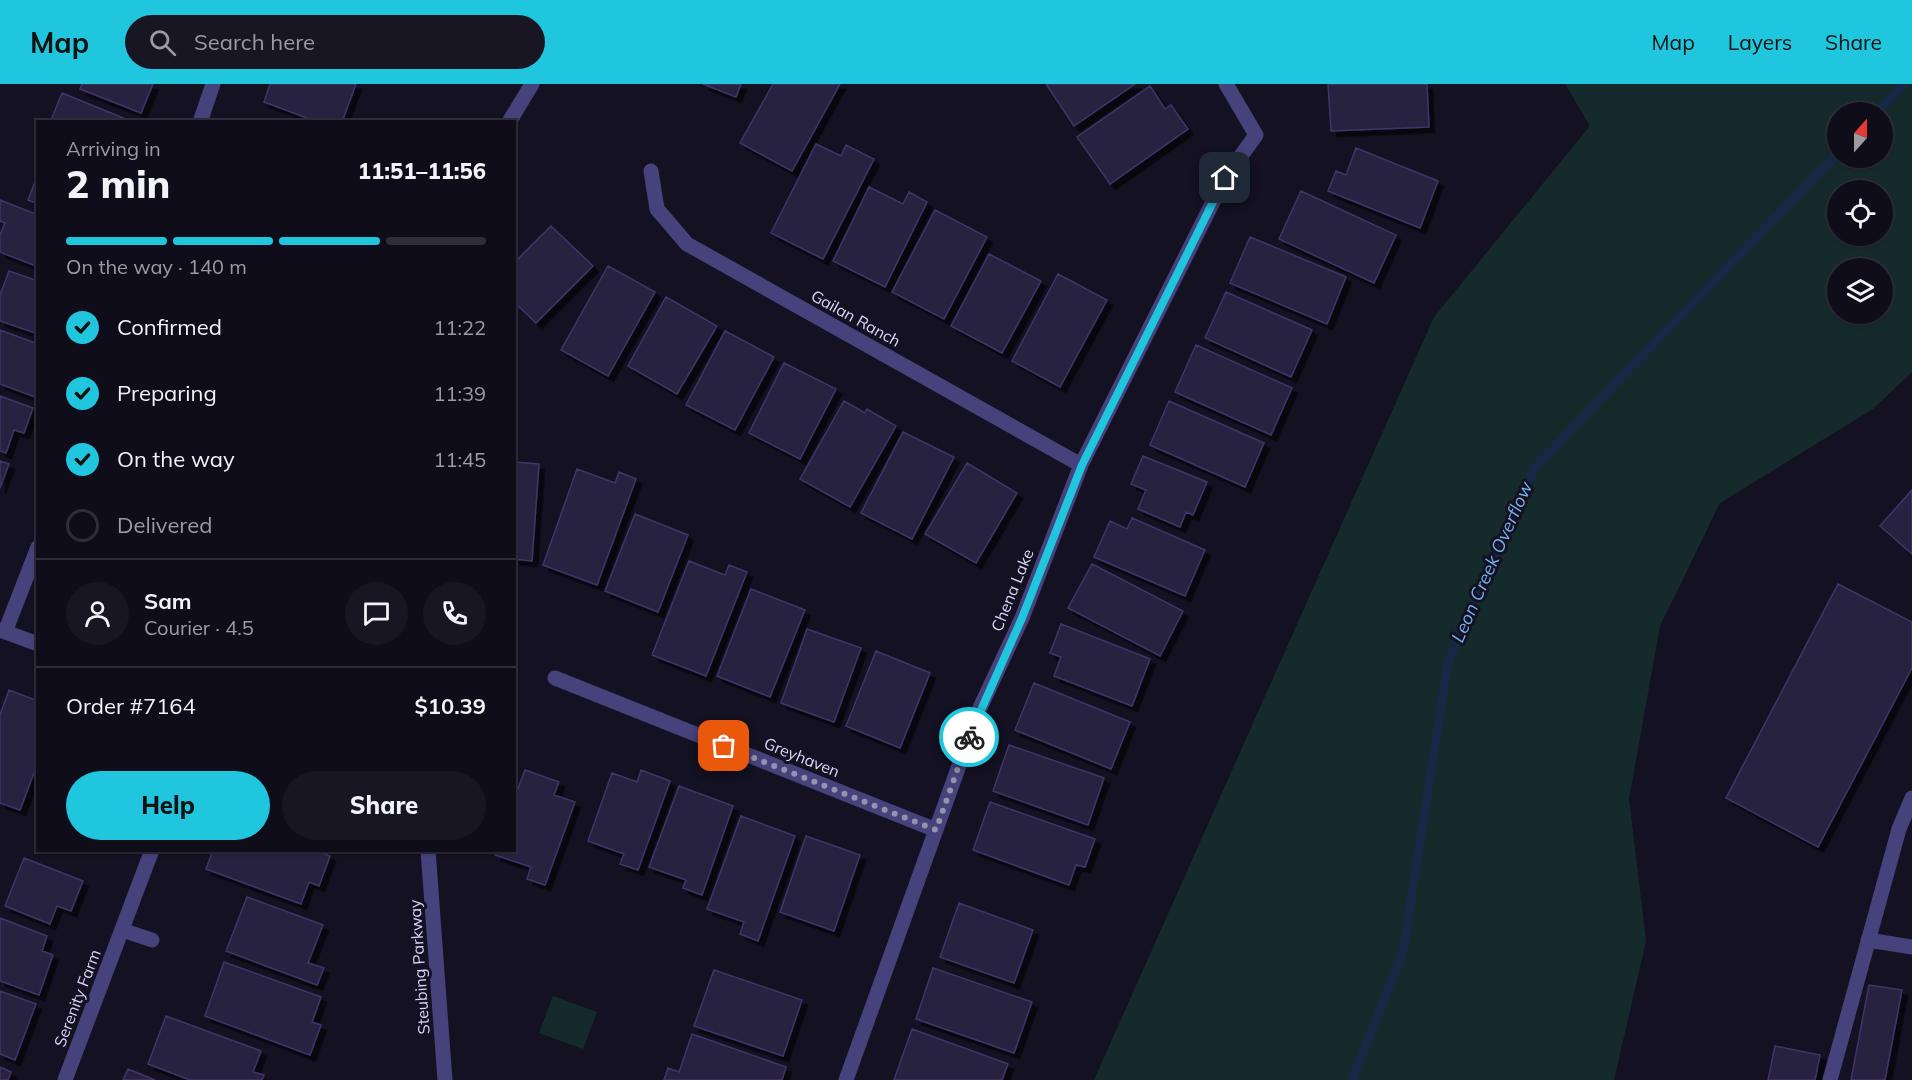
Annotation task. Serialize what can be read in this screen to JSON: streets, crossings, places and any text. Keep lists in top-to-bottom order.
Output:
{
  "streets": {
    "street": [
      "Gailan Ranch",
      "Chena Lake",
      "Greyhaven",
      "Steubing Parkway",
      "Serenity Farm"
    ]
  },
  "crossings": [
    ["Gailan Ranch", "Chena Lake"],
    ["Chena Lake", "Greyhaven"]
  ],
  "water": ["Leon Creek Overflow"],
  "north": "top",
  "page": {
    "header": "Map",
    "search": "Search here",
    "nav": ["Map", "Layers", "Share"],
    "heading": ["2 min", "Arriving in", "11:51–11:56"],
    "panel": [
      "Sam",
      "Courier · 4.5",
      "Order #7164",
      "$10.39"
    ],
    "bar": "On the way · 140 m",
    "list": [
      ["Confirmed", "11:22"],
      ["Preparing", "11:39"],
      ["On the way", "11:45"],
      "Delivered"
    ],
    "buttons": ["Help", "Share"]
  }
}
